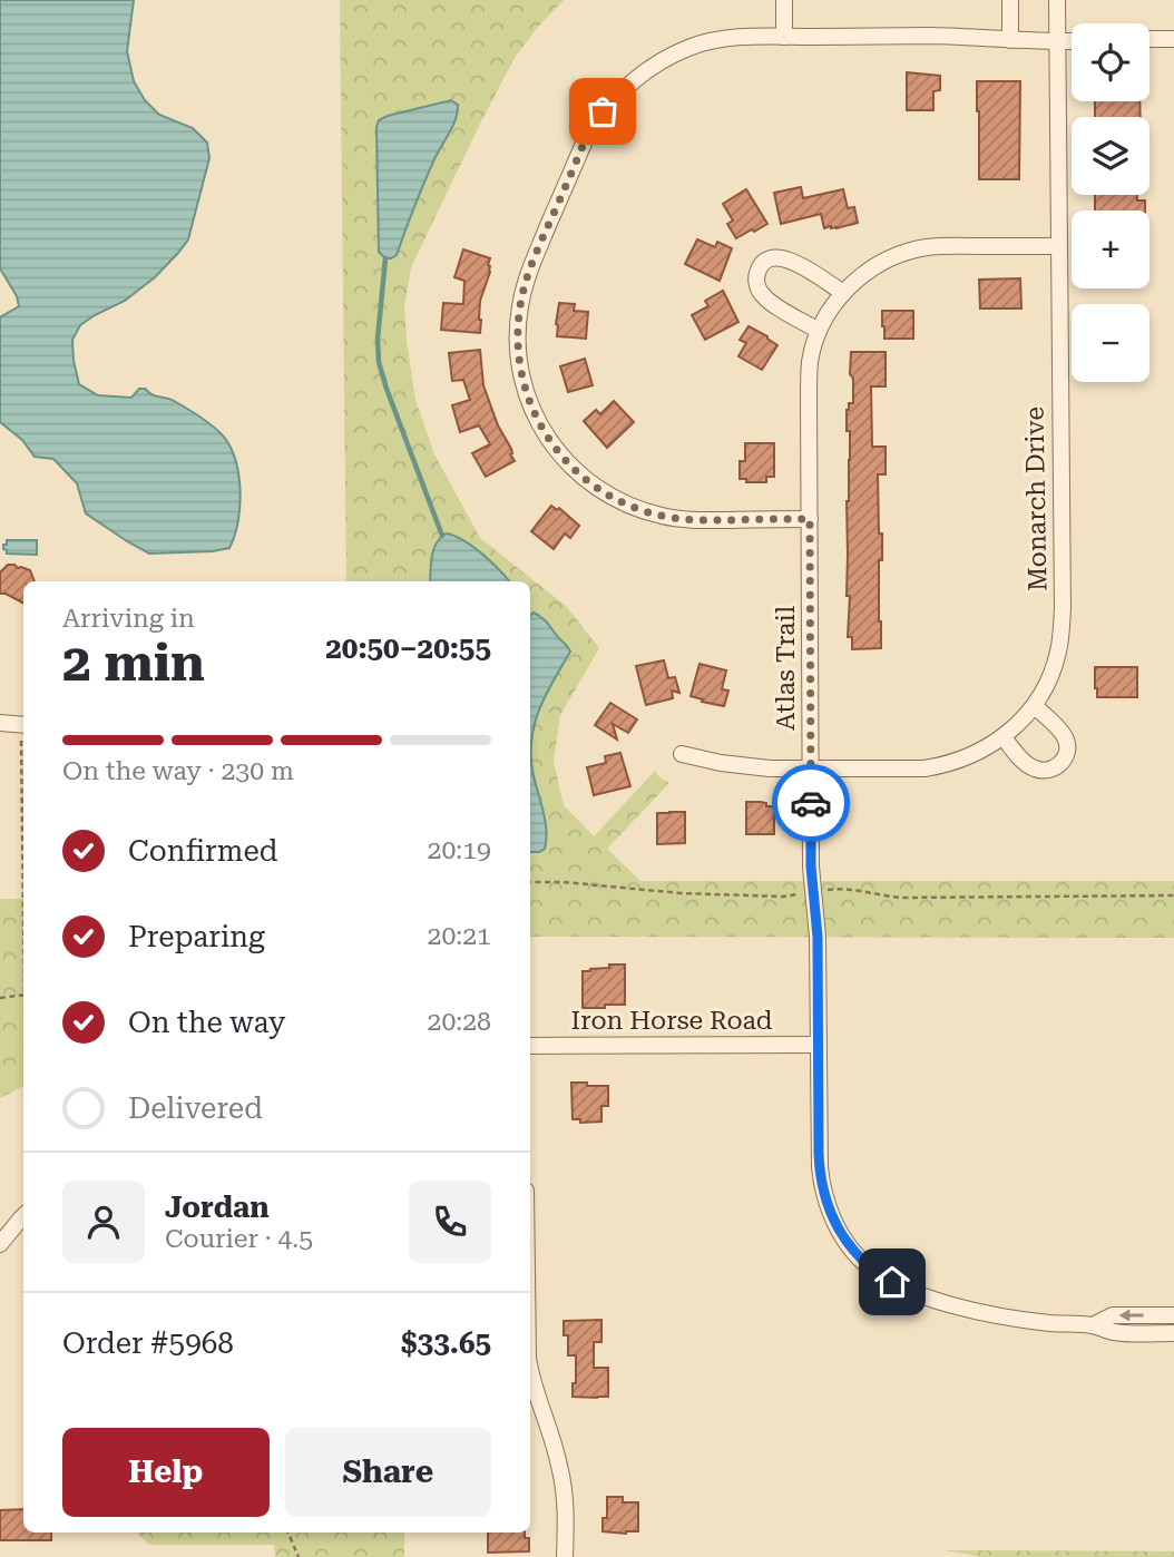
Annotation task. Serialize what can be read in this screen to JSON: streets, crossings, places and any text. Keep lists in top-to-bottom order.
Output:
{
  "streets": {
    "street": ["Monarch Drive", "Atlas Trail", "Iron Horse Road"]
  },
  "crossings": [
    ["Monarch Drive", "Atlas Trail"],
    ["Atlas Trail", "Iron Horse Road"]
  ],
  "page": {
    "map_buttons": ["+", "−"],
    "heading": ["2 min", "Arriving in", "20:50–20:55"],
    "panel": [
      "Jordan",
      "Courier · 4.5",
      "Order #5968",
      "$33.65"
    ],
    "bar": "On the way · 230 m",
    "list": [
      ["Confirmed", "20:19"],
      ["Preparing", "20:21"],
      ["On the way", "20:28"],
      "Delivered"
    ],
    "buttons": ["Help", "Share"]
  }
}
